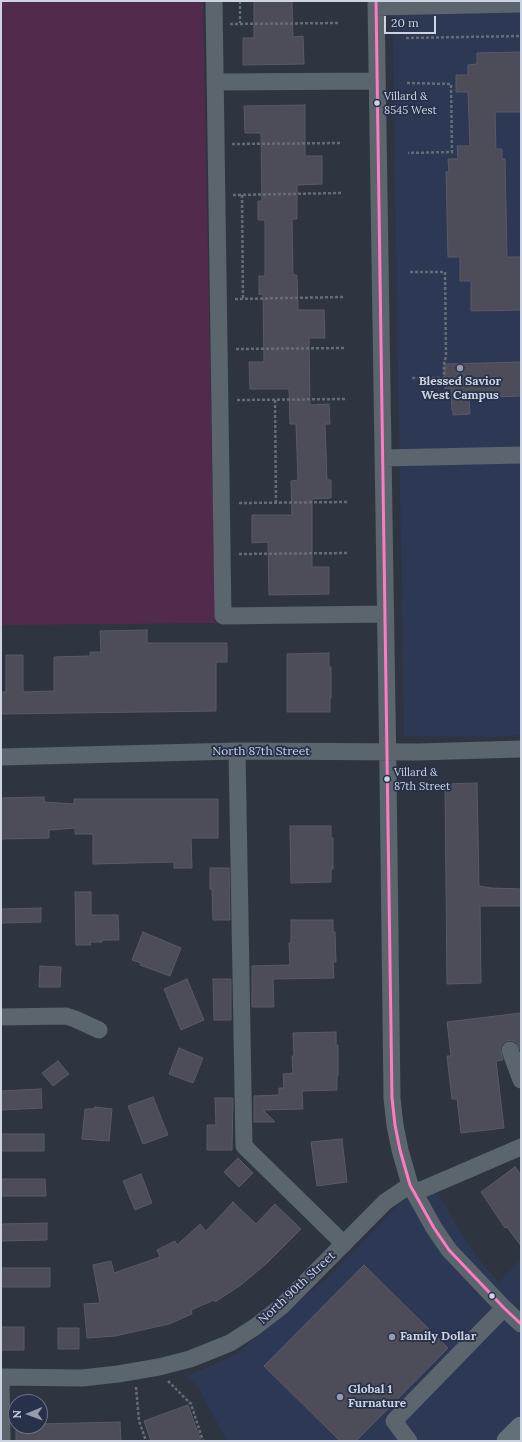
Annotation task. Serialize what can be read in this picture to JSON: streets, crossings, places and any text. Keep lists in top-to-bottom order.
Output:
{
  "streets": {
    "street": ["North 87th Street", "North 90th Street"]
  },
  "places": [
    "Villard & 8545 West",
    "Blessed Savior West Campus",
    "Villard & 87th Street",
    "Family Dollar",
    "Global 1 Furnature"
  ],
  "scale_bar": "20 m",
  "north": "left"
}
